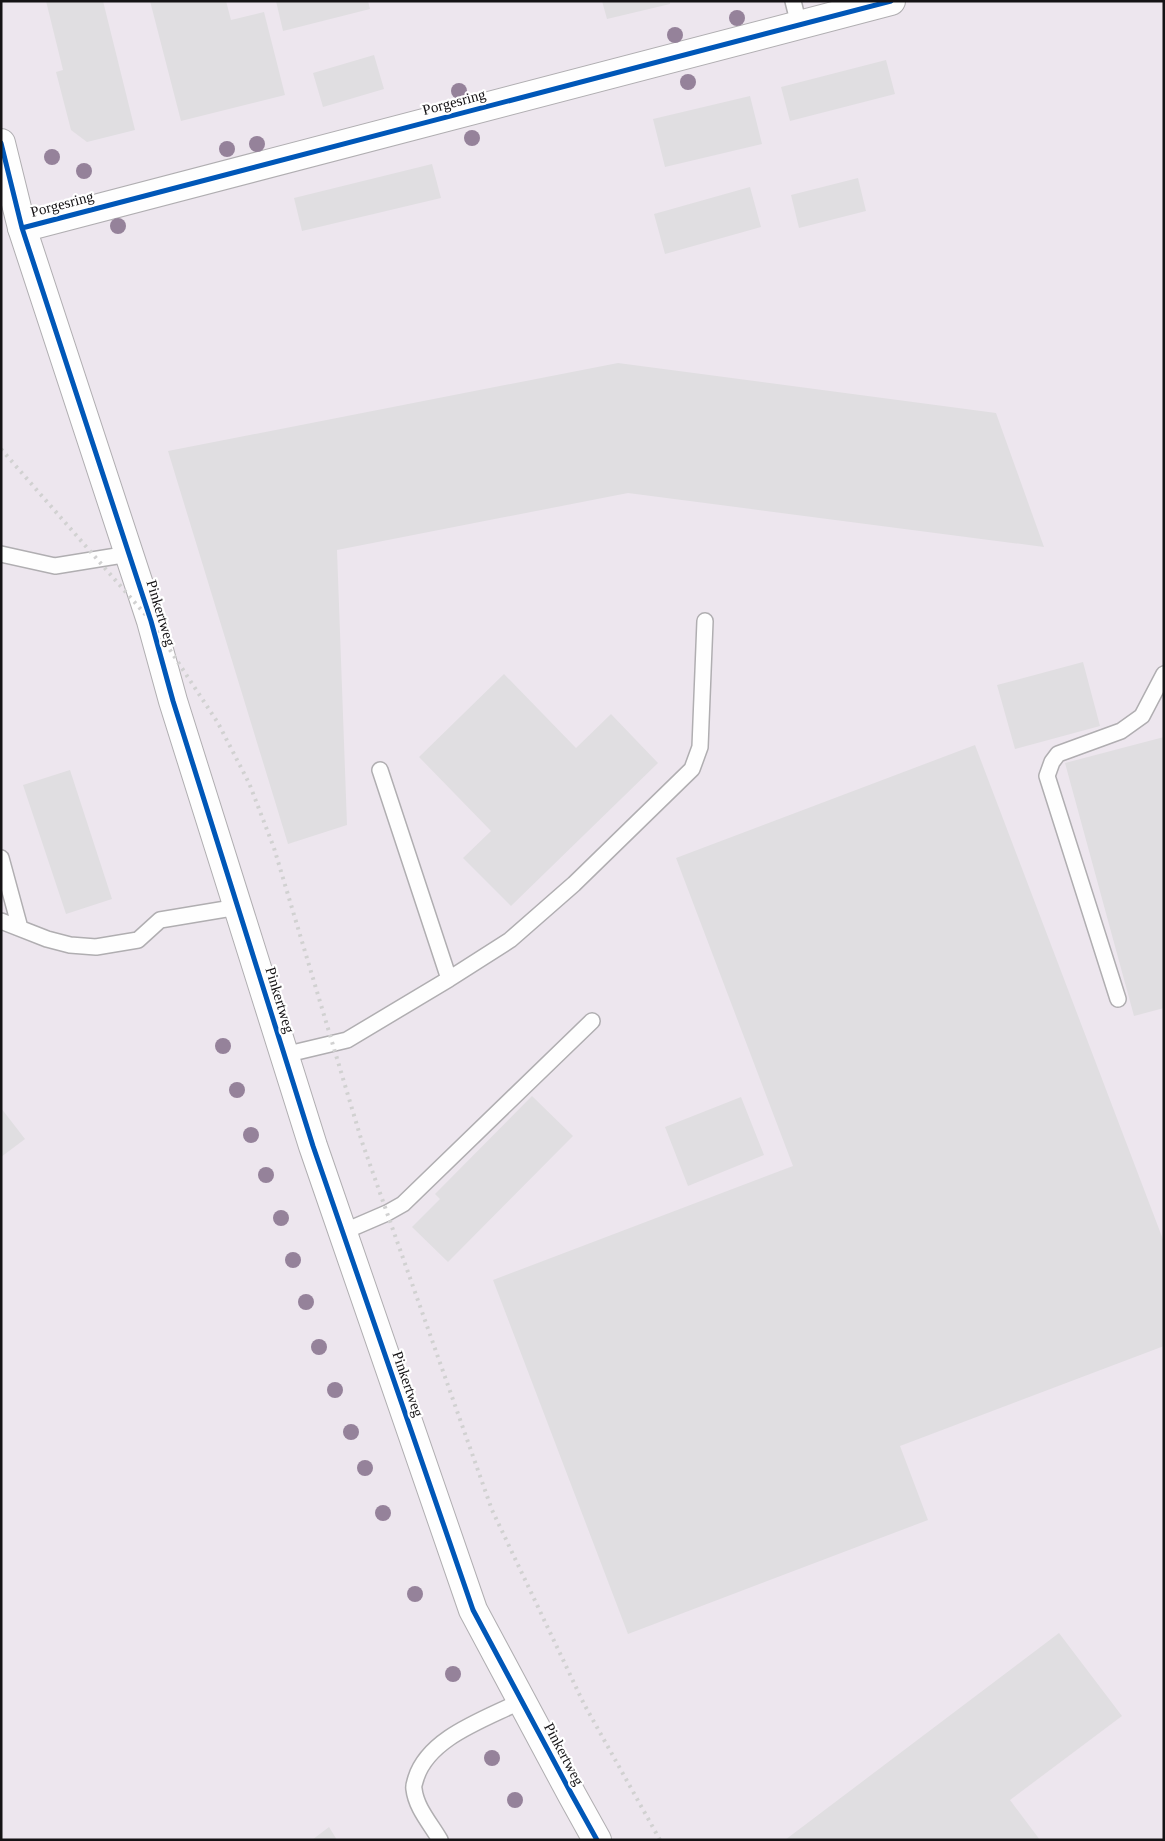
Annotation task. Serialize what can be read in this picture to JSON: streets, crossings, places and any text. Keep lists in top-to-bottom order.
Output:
{
  "streets": {
    "street": ["Porgesring", "Pinkertweg"]
  },
  "crossings": [
    ["Porgesring", "Pinkertweg"]
  ]
}
